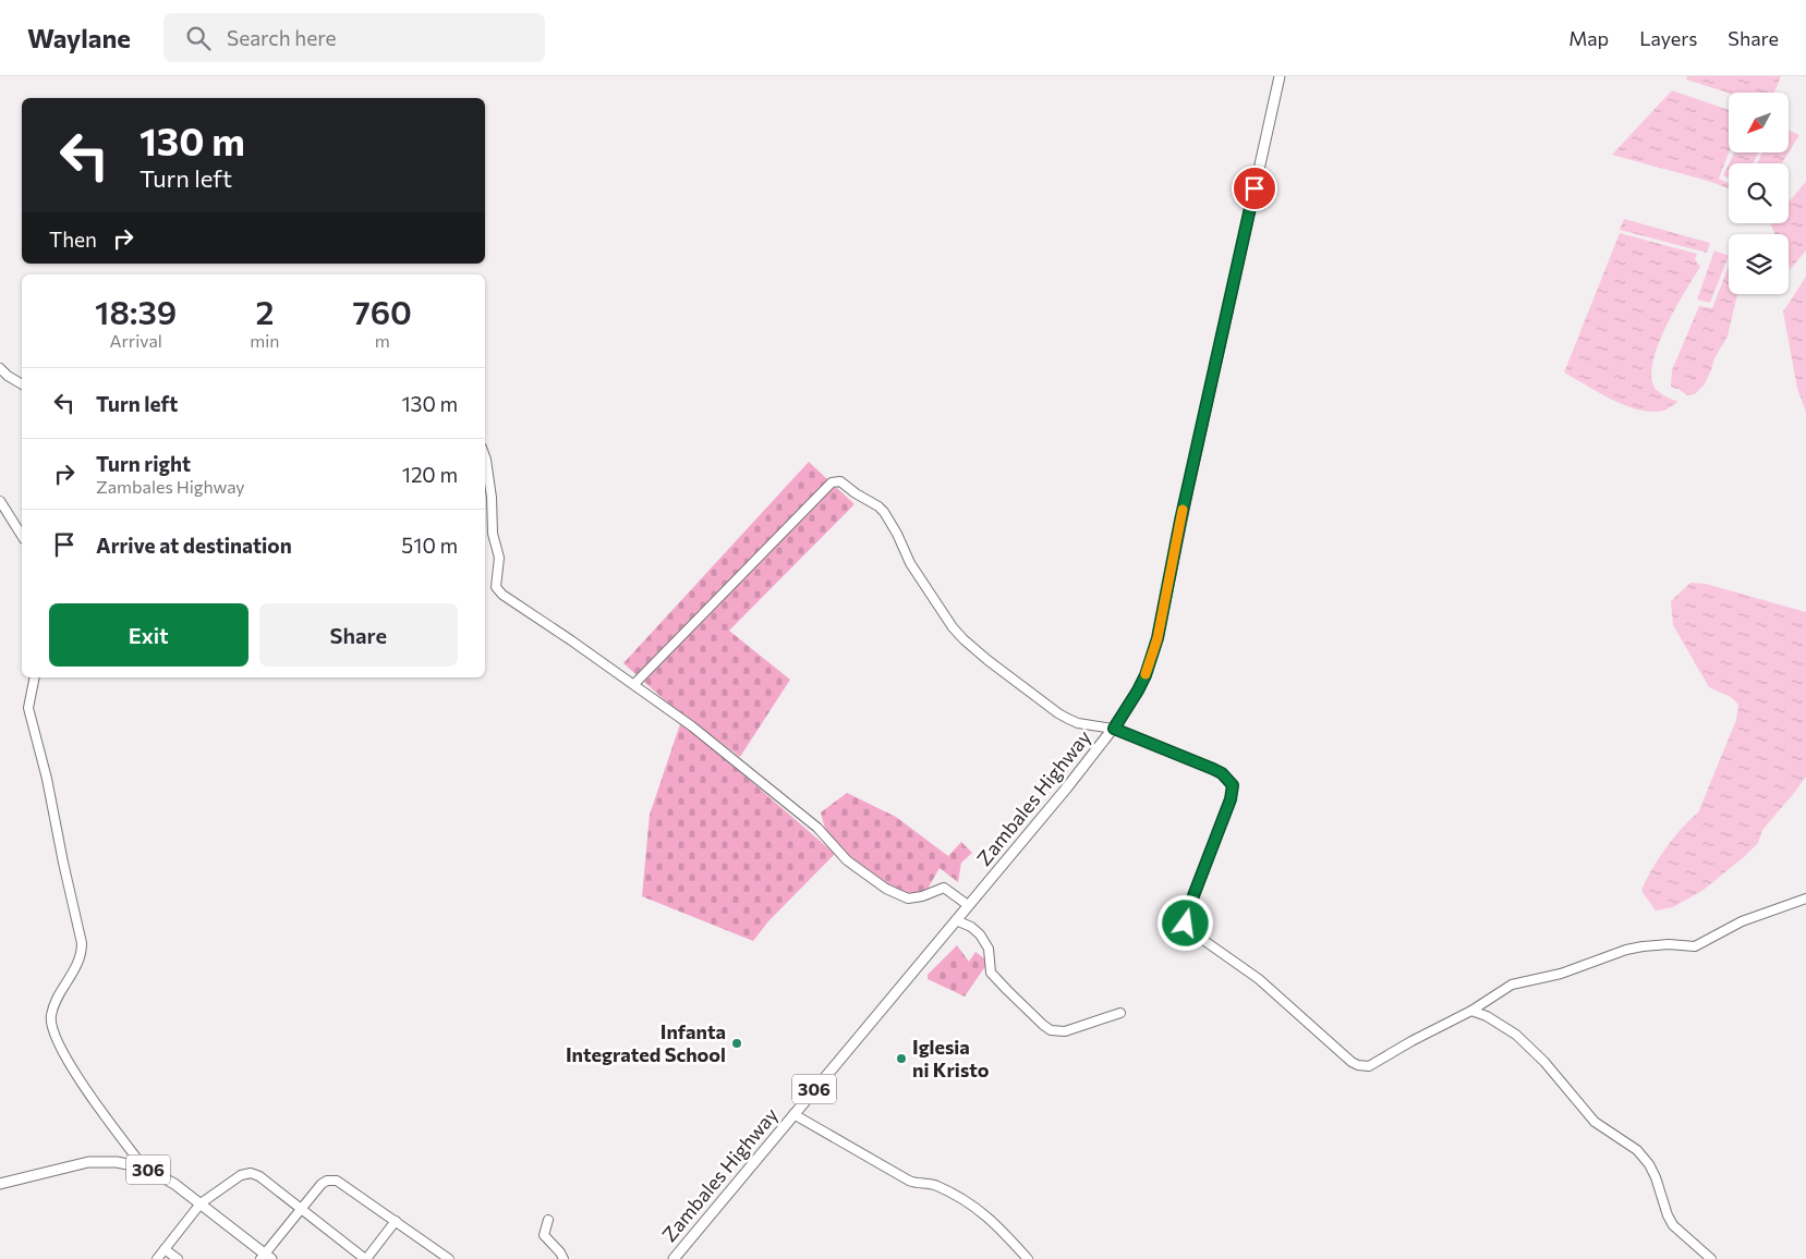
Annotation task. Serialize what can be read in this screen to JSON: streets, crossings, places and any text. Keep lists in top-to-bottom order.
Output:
{
  "streets": {
    "main road": ["Zambales Highway", "306"]
  },
  "places": ["Infanta Integrated School", "Iglesia ni Kristo"],
  "north": "bottom left",
  "page": {
    "header": "Waylane",
    "search": "Search here",
    "nav": ["Map", "Layers", "Share"],
    "turn": ["130 m", "Turn left"],
    "then": "Then",
    "eta": [
      "18:39",
      "Arrival",
      "2",
      "min",
      "760",
      "m"
    ],
    "list": [
      {
        "name": "Turn left",
        "value": "130 m"
      },
      {
        "name": "Turn right",
        "note": "Zambales Highway",
        "value": "120 m"
      },
      {
        "name": "Arrive at destination",
        "value": "510 m"
      }
    ],
    "buttons": ["Exit", "Share"]
  }
}
